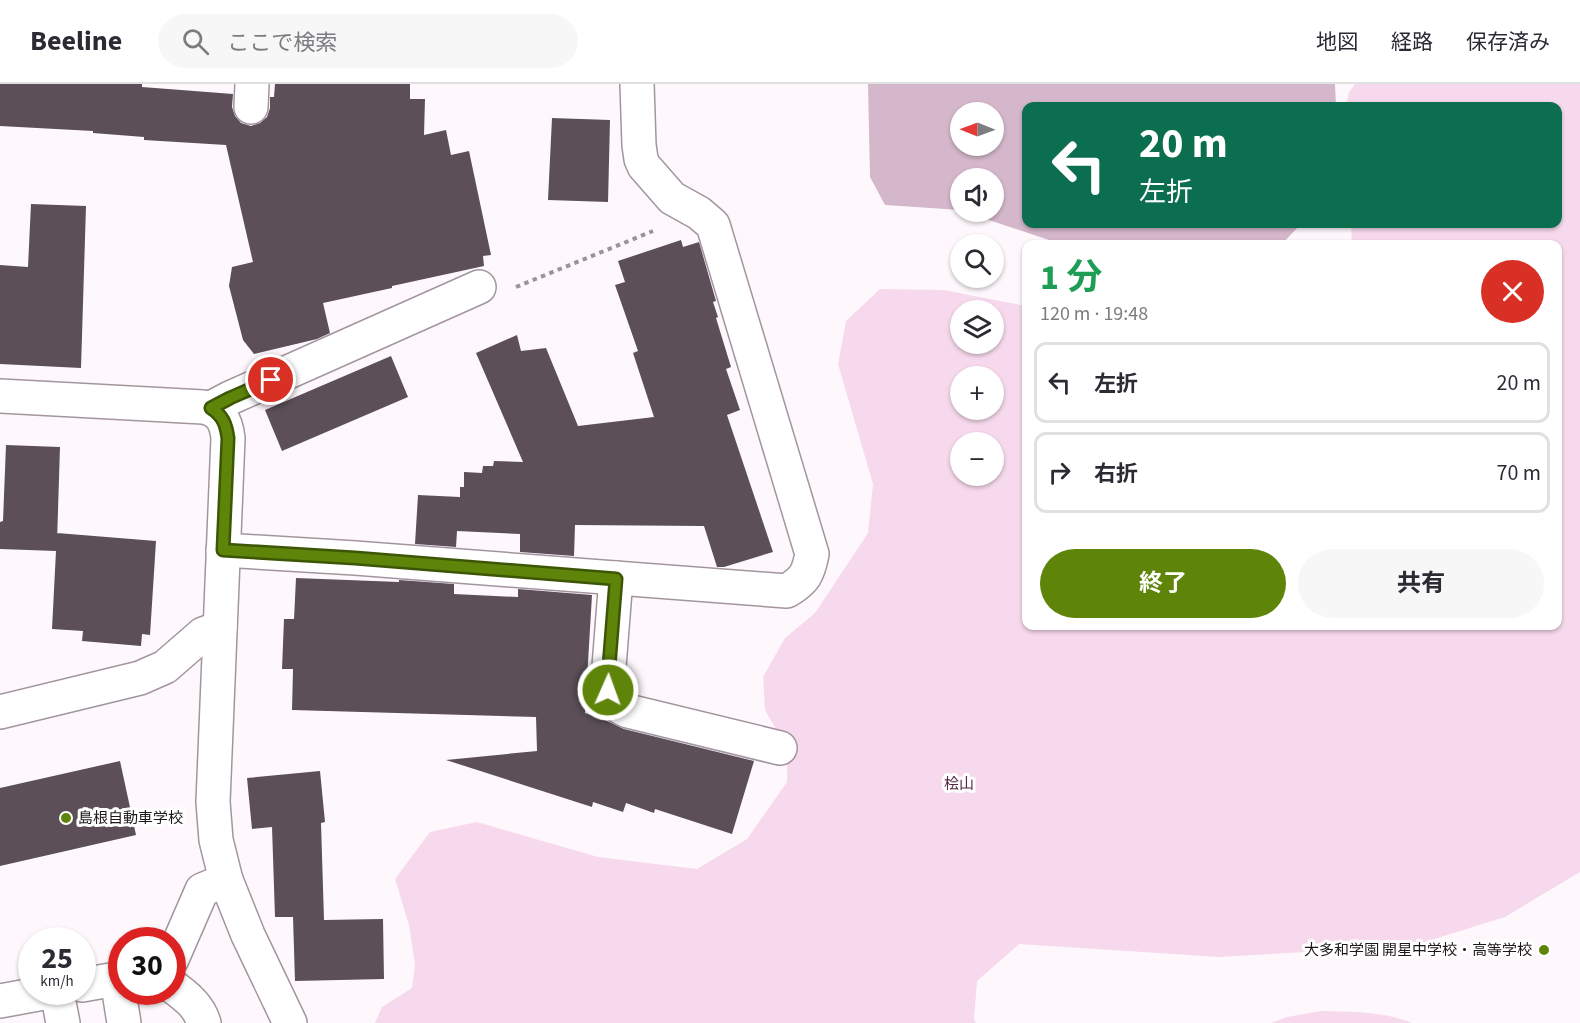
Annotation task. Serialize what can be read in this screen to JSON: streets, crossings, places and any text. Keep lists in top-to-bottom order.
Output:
{
  "parks": ["桧山"],
  "places": ["島根自動車学校", "大多和学園 開星中学校・高等学校"],
  "north": "left",
  "page": {
    "header": "Beeline",
    "search": "ここで検索",
    "nav": ["地図", "経路", "保存済み"],
    "map_buttons": ["+", "−"],
    "turn": ["20 m", "左折"],
    "heading": ["1 分", "120 m · 19:48"],
    "list": [
      {
        "name": "左折",
        "value": "20 m"
      },
      {
        "name": "右折",
        "value": "70 m"
      }
    ],
    "buttons": ["終了", "共有"],
    "speed": "25 km/h",
    "limit": "30"
  }
}
